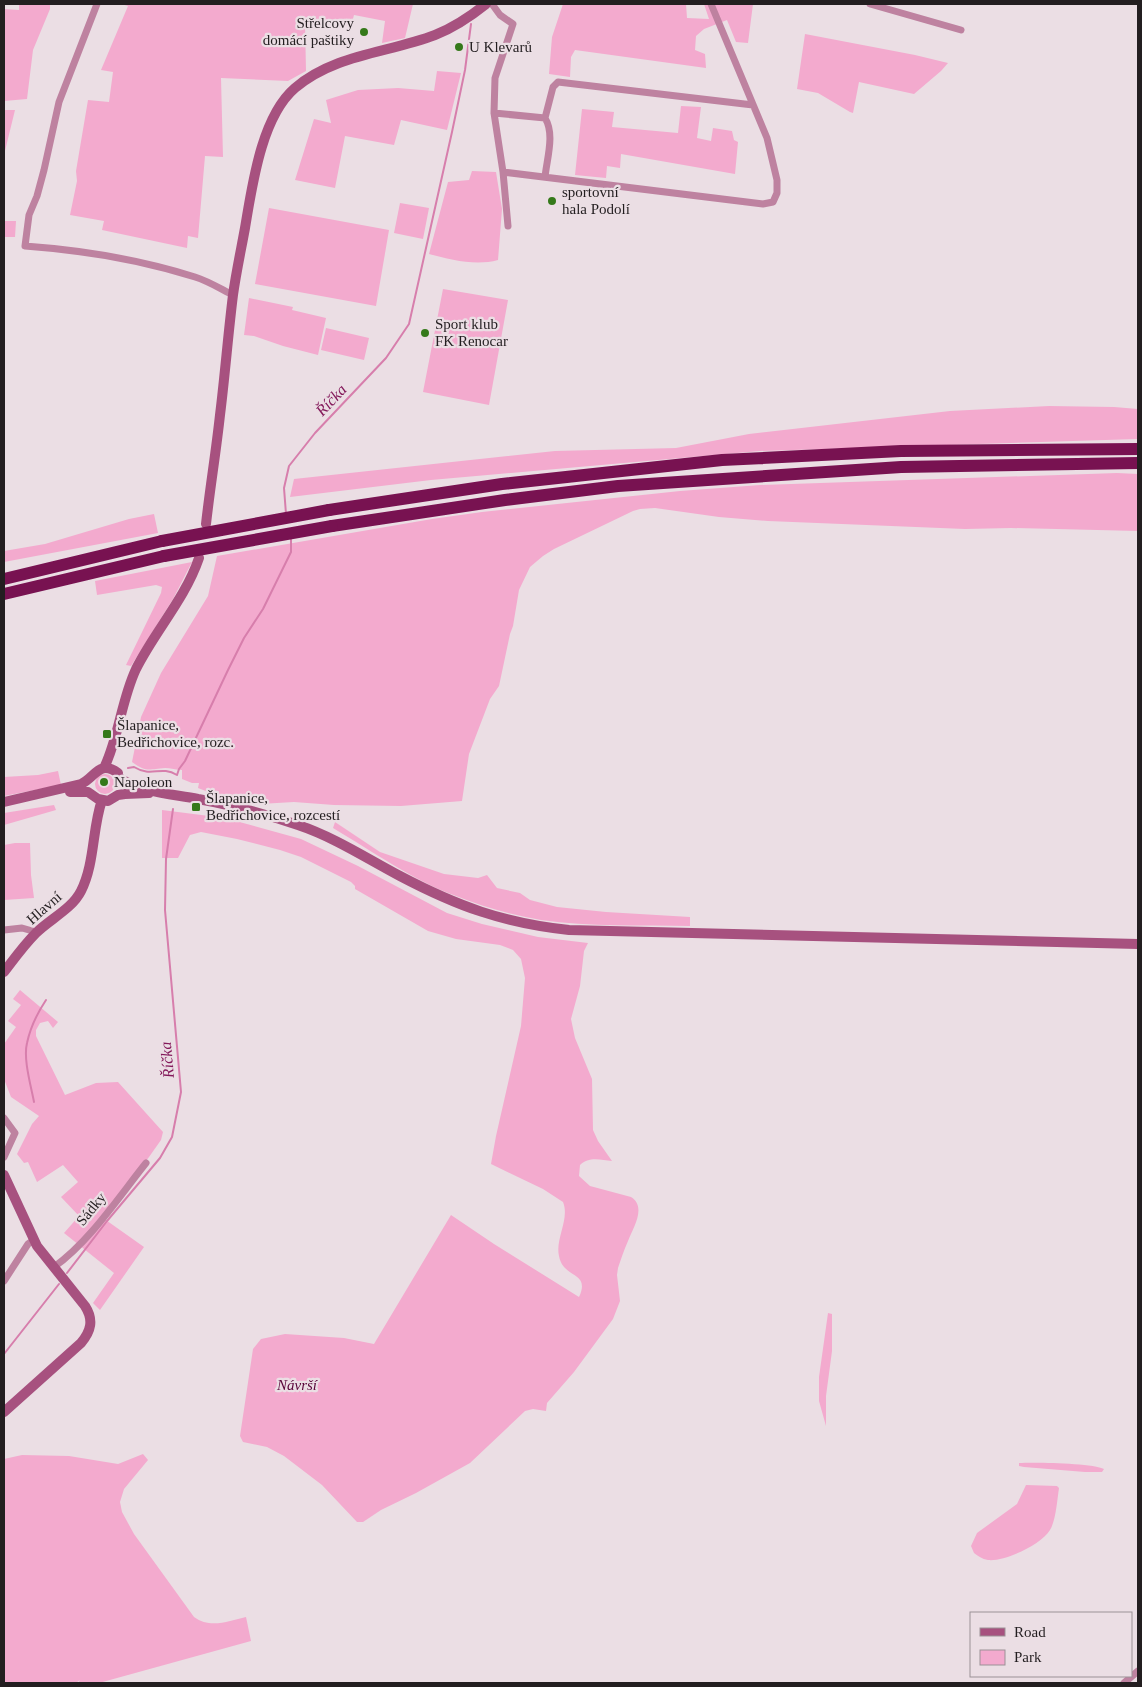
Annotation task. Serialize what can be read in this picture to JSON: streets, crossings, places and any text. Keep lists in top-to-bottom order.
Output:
{
  "streets": {
    "street": ["Hlavní", "Sádky"]
  },
  "water": ["Říčka"],
  "parks": ["Návrší"],
  "places": {
    "other": [
      "Střelcovy domácí paštiky",
      "U Klevarů",
      "sportovní hala Podolí",
      "Sport klub FK Renocar",
      "Napoleon"
    ],
    "transit": ["Šlapanice, Bedřichovice, rozc.", "Šlapanice, Bedřichovice, rozcestí"]
  },
  "legend": ["Road", "Park"]
}
